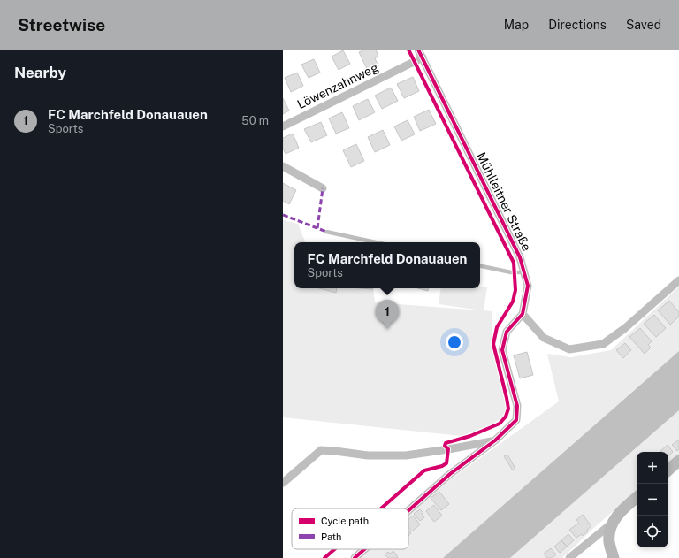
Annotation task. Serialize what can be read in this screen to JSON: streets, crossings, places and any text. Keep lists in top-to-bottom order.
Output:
{
  "streets": {
    "street": ["Löwenzahnweg", "Mühlleitner Straße"]
  },
  "crossings": [
    ["Löwenzahnweg", "Mühlleitner Straße"]
  ],
  "legend": ["Cycle path", "Path"],
  "page": {
    "header": "Streetwise",
    "nav": ["Map", "Directions", "Saved"],
    "heading": "Nearby",
    "list": [
      {
        "mark": "1",
        "name": "FC Marchfeld Donauauen",
        "note": "Sports",
        "value": "50 m"
      }
    ],
    "popup": ["FC Marchfeld Donauauen", "Sports"],
    "pins": "1",
    "map_buttons": ["+", "−"]
  }
}
